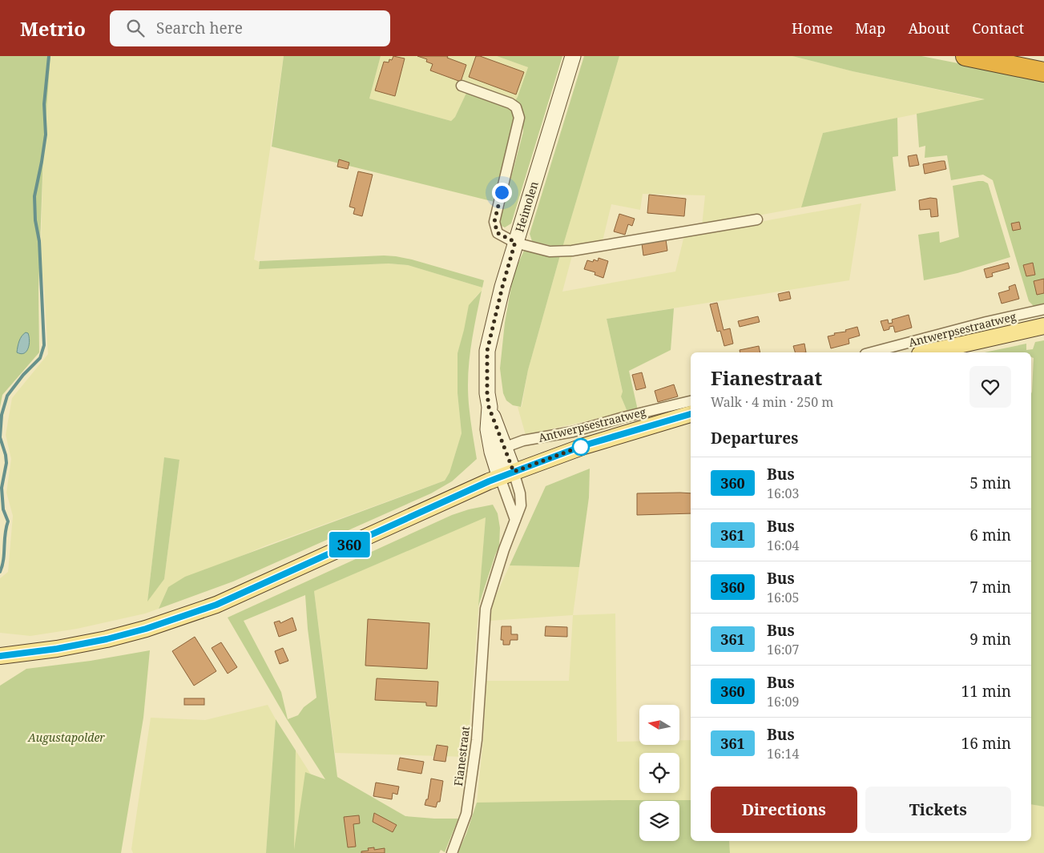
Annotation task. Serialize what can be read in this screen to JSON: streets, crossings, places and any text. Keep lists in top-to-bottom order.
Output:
{
  "streets": {
    "main road": ["Antwerpsestraatweg"],
    "street": ["Heimolen", "Fianestraat"]
  },
  "crossings": [
    ["Heimolen", "Antwerpsestraatweg"],
    ["Heimolen", "Fianestraat"],
    ["Antwerpsestraatweg", "Fianestraat"]
  ],
  "parks": ["Augustapolder"],
  "lines": ["bus line 360"],
  "north": "left",
  "page": {
    "header": "Metrio",
    "search": "Search here",
    "nav": [
      "Home",
      "Map",
      "About",
      "Contact"
    ],
    "on_map": "360",
    "heading": [
      ["Fianestraat", "Walk · 4 min · 250 m"],
      "Departures"
    ],
    "list": [
      {
        "mark": "360",
        "name": "Bus",
        "note": "16:03",
        "value": "5 min"
      },
      {
        "mark": "361",
        "name": "Bus",
        "note": "16:04",
        "value": "6 min"
      },
      {
        "mark": "360",
        "name": "Bus",
        "note": "16:05",
        "value": "7 min"
      },
      {
        "mark": "361",
        "name": "Bus",
        "note": "16:07",
        "value": "9 min"
      },
      {
        "mark": "360",
        "name": "Bus",
        "note": "16:09",
        "value": "11 min"
      },
      {
        "mark": "361",
        "name": "Bus",
        "note": "16:14",
        "value": "16 min"
      }
    ],
    "buttons": ["Directions", "Tickets"]
  }
}
